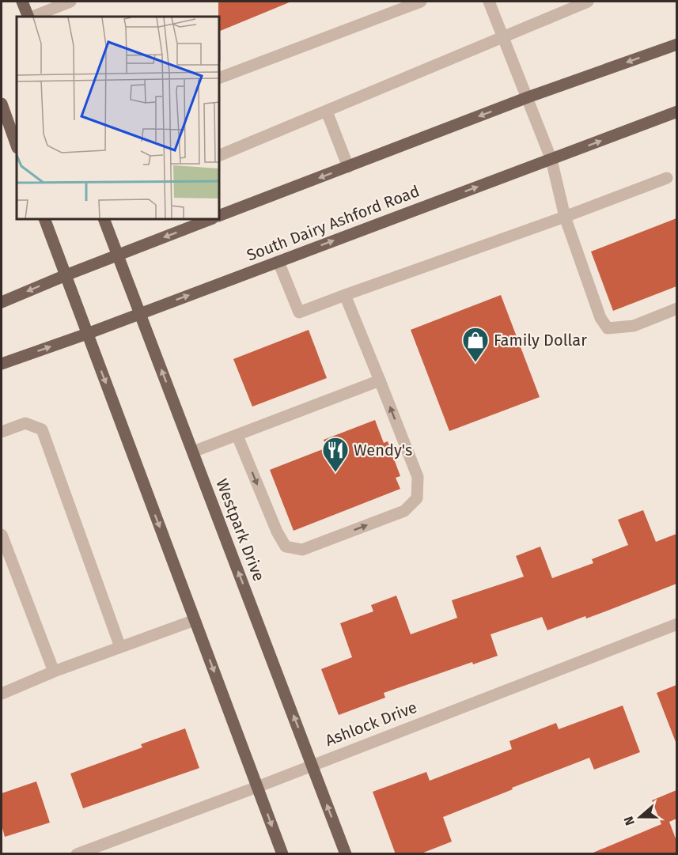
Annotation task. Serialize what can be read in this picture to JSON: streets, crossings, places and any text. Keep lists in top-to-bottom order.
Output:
{
  "streets": {
    "main road": ["South Dairy Ashford Road", "Westpark Drive"],
    "street": ["Ashlock Drive"]
  },
  "crossings": [
    ["South Dairy Ashford Road", "Westpark Drive"],
    ["Westpark Drive", "Ashlock Drive"]
  ],
  "places": {
    "shop": ["Family Dollar"],
    "restaurant": ["Wendy's"]
  },
  "north": "left"
}
